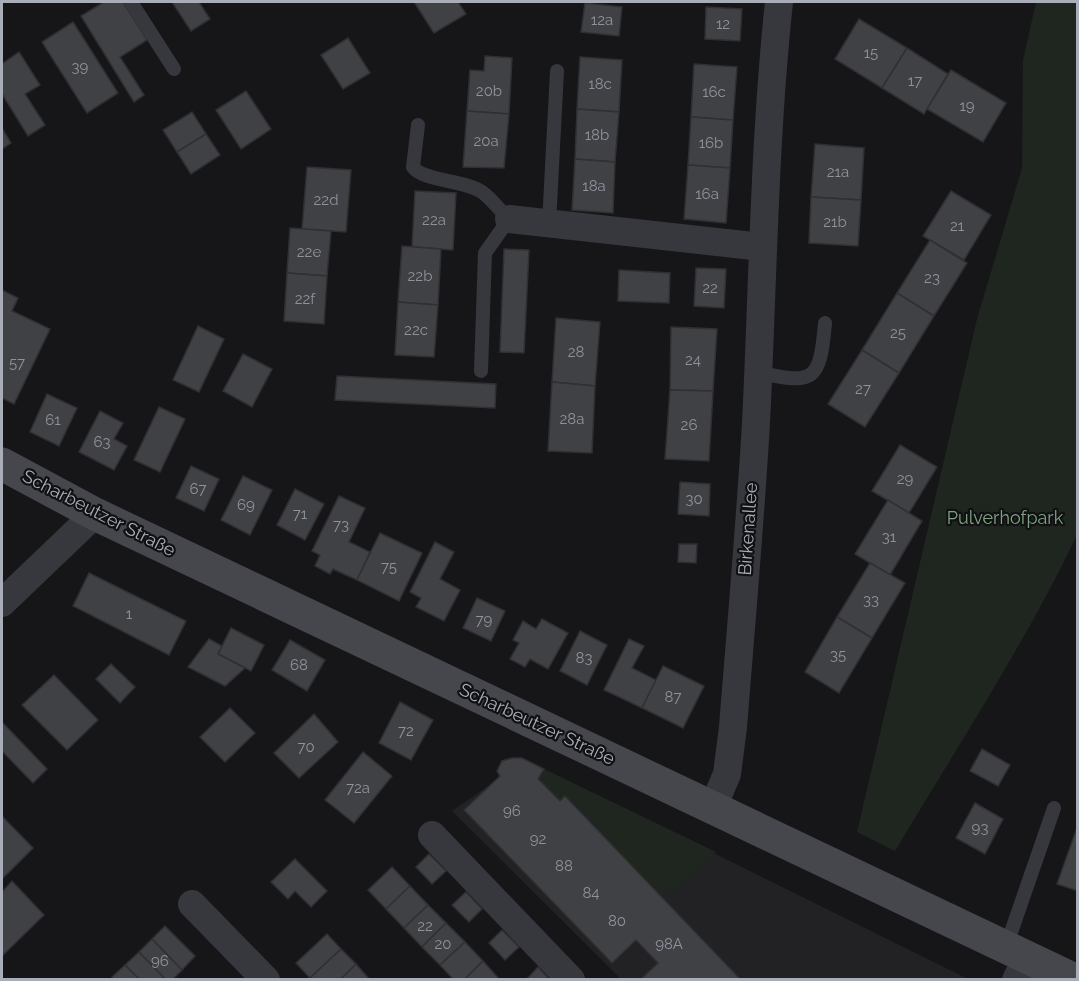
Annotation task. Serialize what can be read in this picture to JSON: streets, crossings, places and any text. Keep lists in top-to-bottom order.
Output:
{
  "streets": {
    "main road": ["Scharbeutzer Straße"],
    "street": ["Birkenallee"]
  },
  "crossings": [
    ["Scharbeutzer Straße", "Birkenallee"]
  ],
  "parks": ["Pulverhofpark"],
  "house_numbers": [
    "12a",
    "12",
    "15",
    "39",
    "17",
    "18c",
    "20b",
    "16c",
    "19",
    "18b",
    "20a",
    "16b",
    "21a",
    "18a",
    "16a",
    "22d",
    "22a",
    "21b",
    "21",
    "22e",
    "22b",
    "23",
    "22",
    "22f",
    "22c",
    "25",
    "28",
    "24",
    "57",
    "27",
    "28a",
    "61",
    "26",
    "63",
    "29",
    "67",
    "30",
    "69",
    "71",
    "73",
    "31",
    "75",
    "33",
    "1",
    "79",
    "35",
    "83",
    "68",
    "87",
    "72",
    "70",
    "72a",
    "96",
    "93",
    "92",
    "88",
    "84",
    "80",
    "22",
    "20",
    "98A",
    "96"
  ]
}
